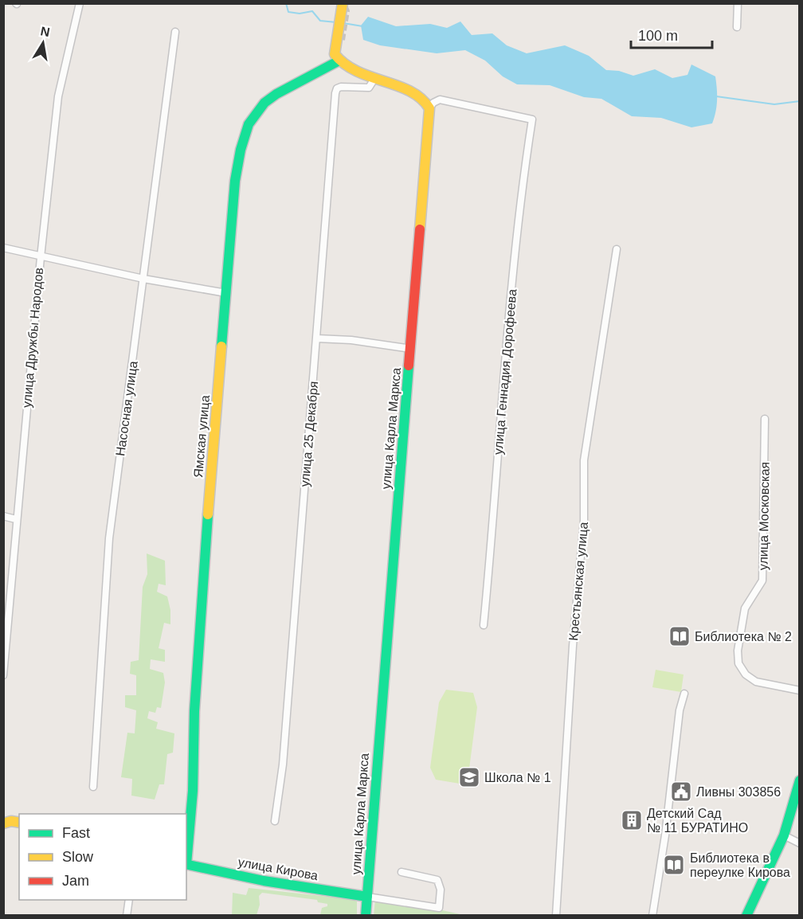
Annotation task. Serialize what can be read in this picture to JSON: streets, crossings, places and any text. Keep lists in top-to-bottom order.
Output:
{
  "streets": {
    "street": [
      "улица Дружбы Народов",
      "улица Геннадия Дорофеева",
      "Насосная улица",
      "улица Карла Маркса",
      "улица 25 Декабря",
      "Ямская улица",
      "улица Московская",
      "Крестьянская улица",
      "улица Кирова"
    ]
  },
  "crossings": [
    ["улица Геннадия Дорофеева", "улица Карла Маркса"],
    ["улица Карла Маркса", "улица Кирова"]
  ],
  "places": {
    "library": ["Библиотека № 2", "Библиотека в переулке Кирова"],
    "school or university": ["Школа № 1"],
    "public building": ["Ливны 303856"],
    "building": ["Детский Сад № 11 БУРАТИНО"]
  },
  "legend": ["Fast", "Slow", "Jam"],
  "scale_bar": "100 m",
  "north": "top"
}
